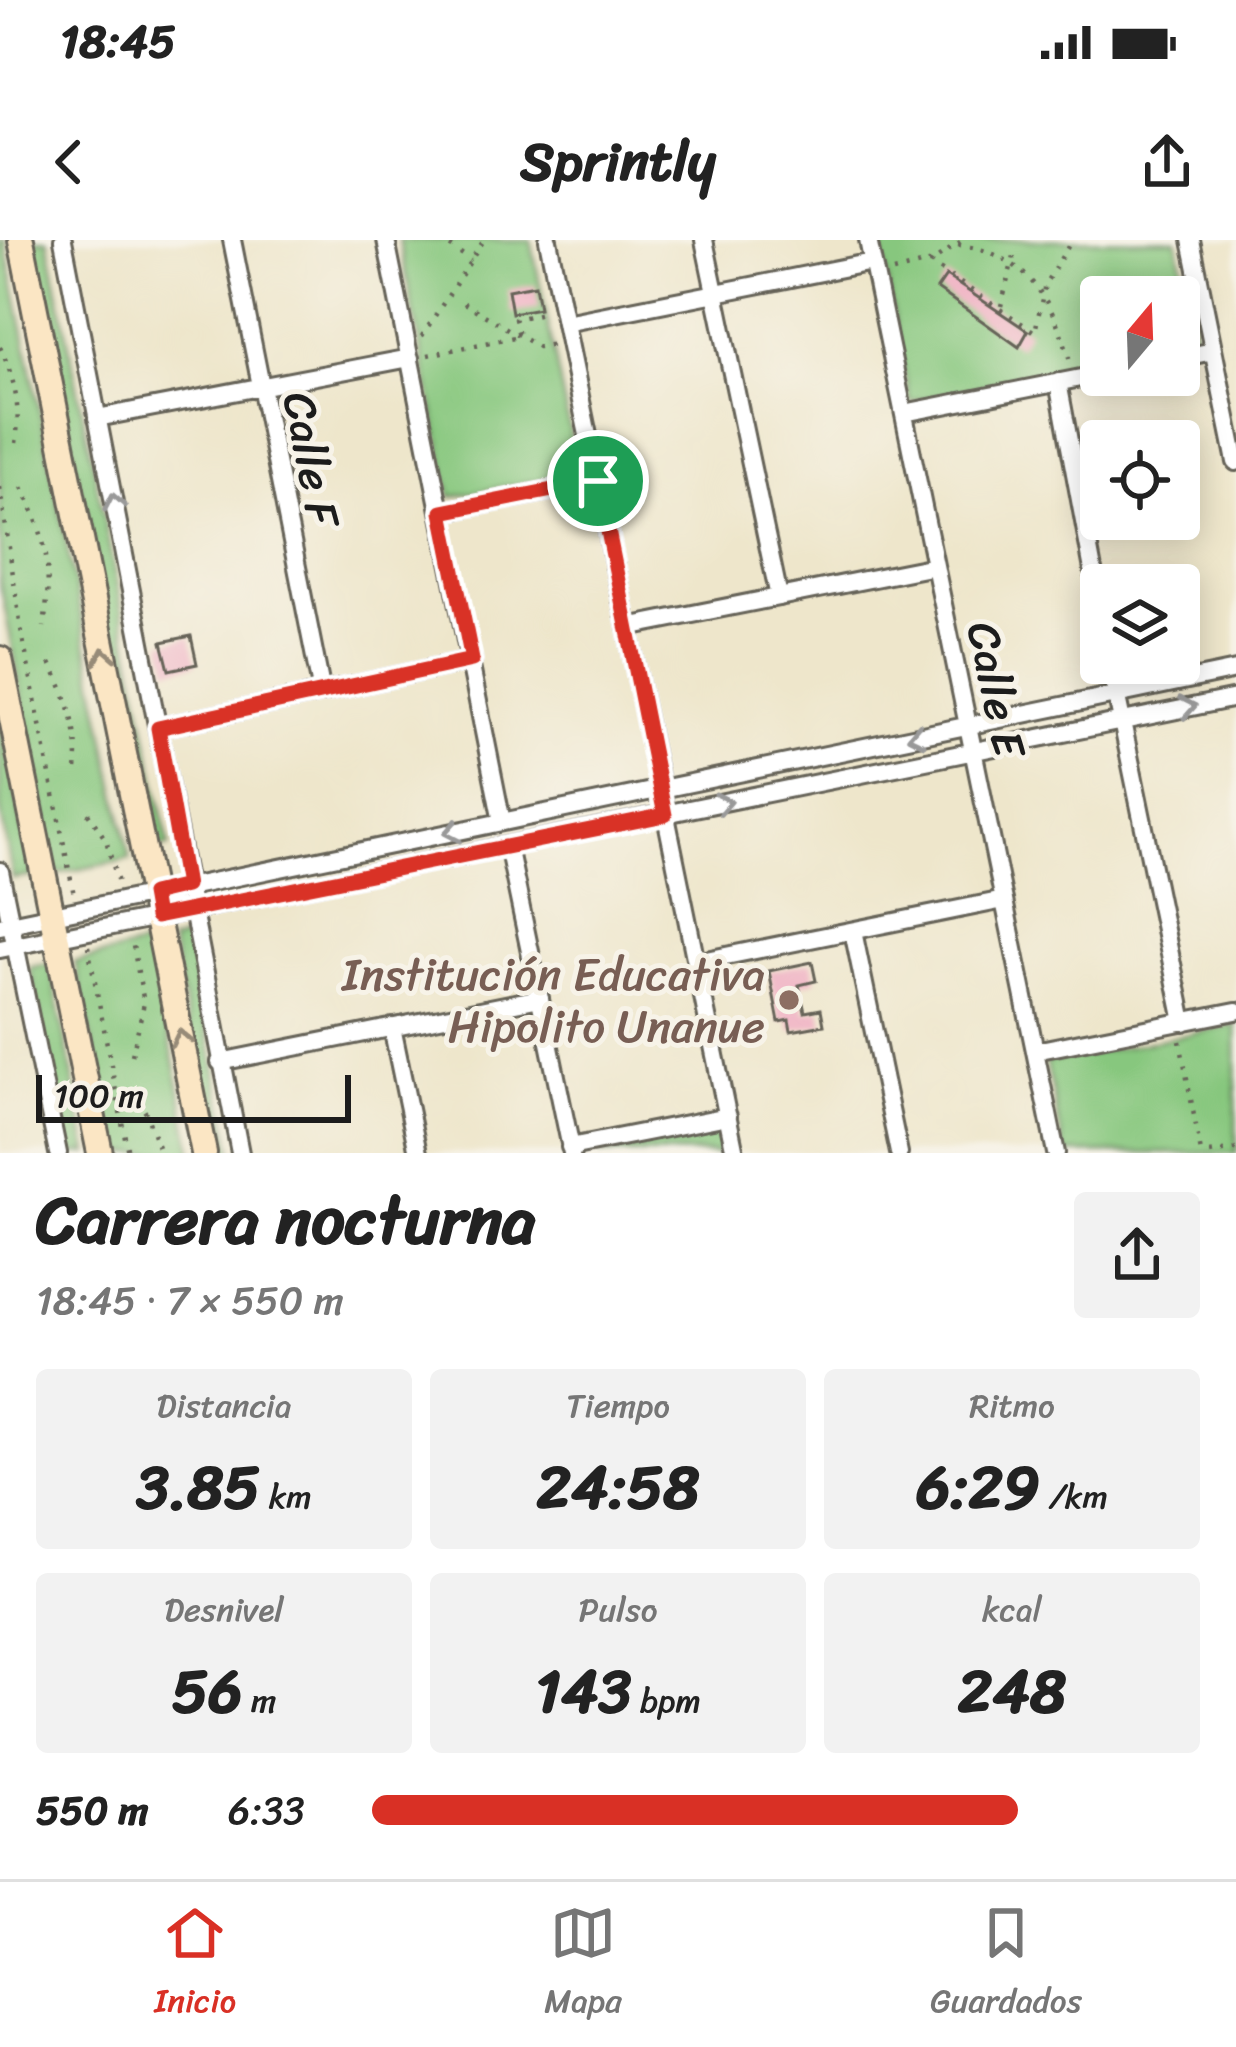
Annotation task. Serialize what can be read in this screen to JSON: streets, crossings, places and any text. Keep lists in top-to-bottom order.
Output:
{
  "streets": {
    "street": ["Calle F", "Calle E"]
  },
  "places": ["Institución Educativa Hipolito Unanue"],
  "scale_bar": "100 m",
  "north": "top",
  "page": {
    "status": "18:45",
    "header": "Sprintly",
    "scale": "100 m",
    "heading": ["Carrera nocturna", "18:45 · 7 × 550 m"],
    "stats": [
      ["Distancia", "3.85 km"],
      ["Tiempo", "24:58"],
      ["Ritmo", "6:29 /km"],
      ["Desnivel", "56 m"],
      ["Pulso", "143 bpm"],
      ["kcal", "248"]
    ],
    "list": [
      {
        "name": "550 m",
        "note": "6:33"
      }
    ],
    "tabs": ["Inicio", "Mapa", "Guardados"]
  }
}
